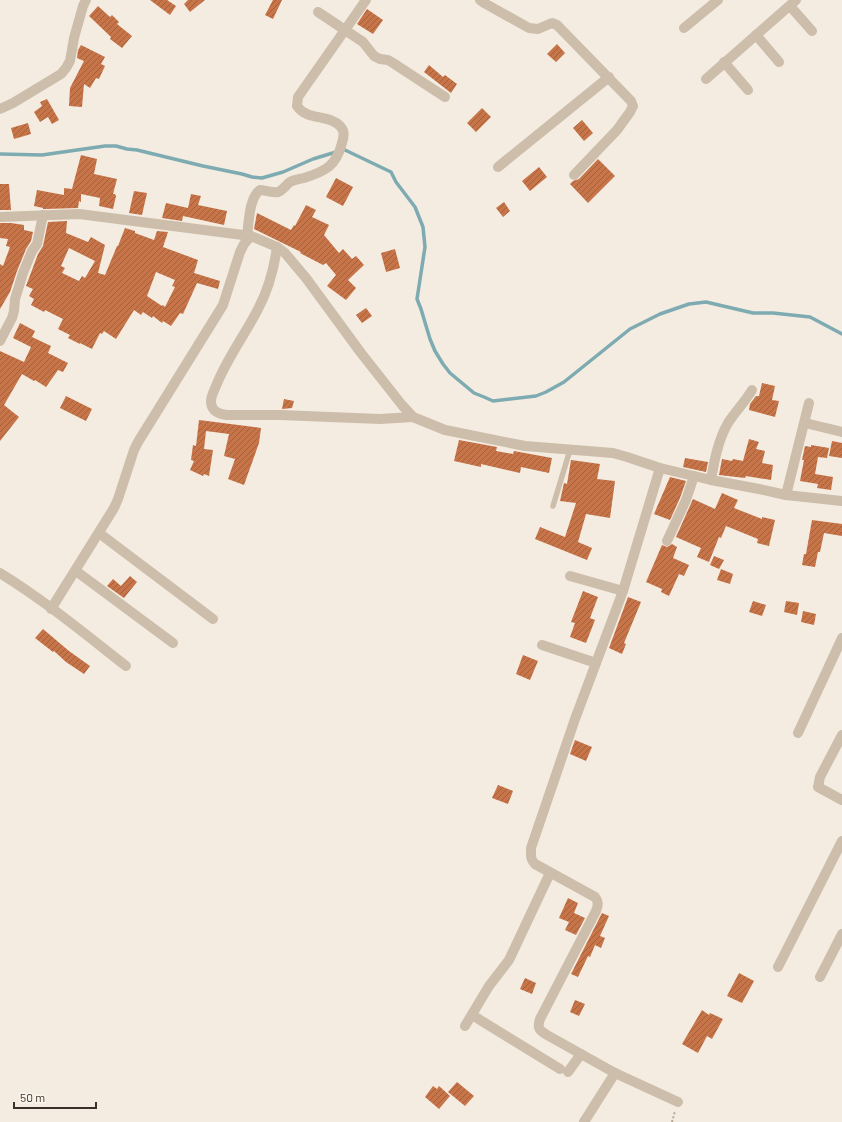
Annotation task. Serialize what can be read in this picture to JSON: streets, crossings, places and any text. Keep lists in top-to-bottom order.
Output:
{
  "scale_bar": "50 m"
}
